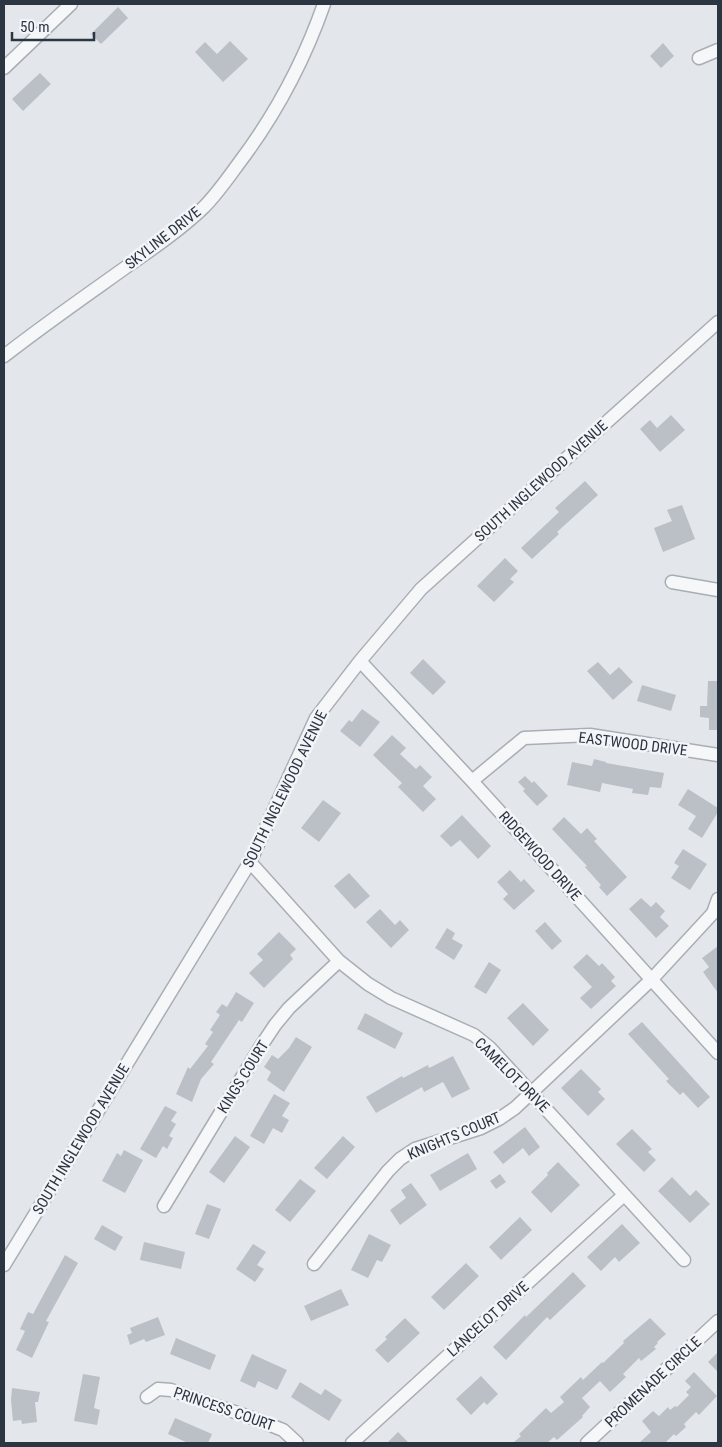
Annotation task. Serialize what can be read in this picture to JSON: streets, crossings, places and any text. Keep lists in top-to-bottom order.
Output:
{
  "streets": {
    "street": [
      "SKYLINE DRIVE",
      "SOUTH INGLEWOOD AVENUE",
      "EASTWOOD DRIVE",
      "RIDGEWOOD DRIVE",
      "CAMELOT DRIVE",
      "KINGS COURT",
      "KNIGHTS COURT",
      "LANCELOT DRIVE",
      "PROMENADE CIRCLE",
      "PRINCESS COURT"
    ]
  },
  "crossings": [
    ["SOUTH INGLEWOOD AVENUE", "RIDGEWOOD DRIVE"],
    ["SOUTH INGLEWOOD AVENUE", "CAMELOT DRIVE"],
    ["EASTWOOD DRIVE", "RIDGEWOOD DRIVE"],
    ["RIDGEWOOD DRIVE", "KNIGHTS COURT"],
    ["CAMELOT DRIVE", "KINGS COURT"],
    ["CAMELOT DRIVE", "KNIGHTS COURT"],
    ["CAMELOT DRIVE", "LANCELOT DRIVE"]
  ],
  "scale_bar": "50 m"
}
